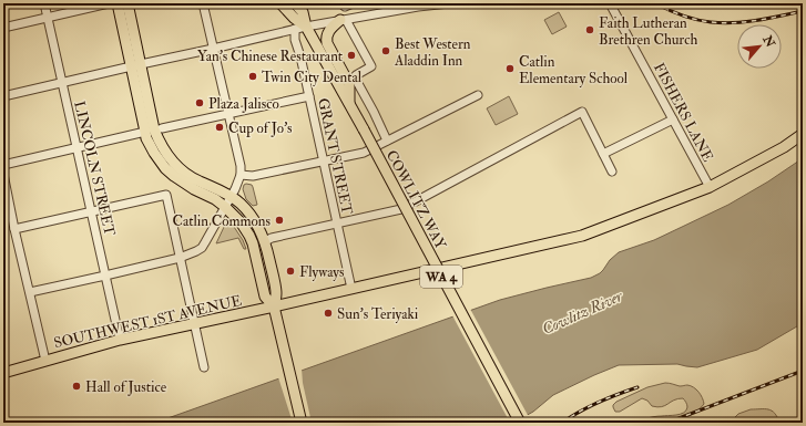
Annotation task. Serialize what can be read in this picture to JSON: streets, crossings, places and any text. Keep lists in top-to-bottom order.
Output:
{
  "streets": {
    "main road": ["COWLITZ WAY", "WA 4", "SOUTHWEST 1ST AVENUE"],
    "street": ["FISHERS LANE", "GRANT STREET", "LINCOLN STREET"]
  },
  "crossings": [
    ["FISHERS LANE", "SOUTHWEST 1ST AVENUE"],
    ["GRANT STREET", "SOUTHWEST 1ST AVENUE"],
    ["LINCOLN STREET", "SOUTHWEST 1ST AVENUE"],
    ["COWLITZ WAY", "WA 4"]
  ],
  "water": ["Cowlitz River"],
  "places": [
    "Faith Lutheran Brethren Church",
    "Best Western Aladdin Inn",
    "Yan's Chinese Restaurant",
    "Catlin Elementary School",
    "Twin City Dental",
    "Plaza Jalisco",
    "Cup of Jo's",
    "Catlin Commons",
    "Flyways",
    "Sun's Teriyaki",
    "Hall of Justice"
  ],
  "north": "top right"
}
